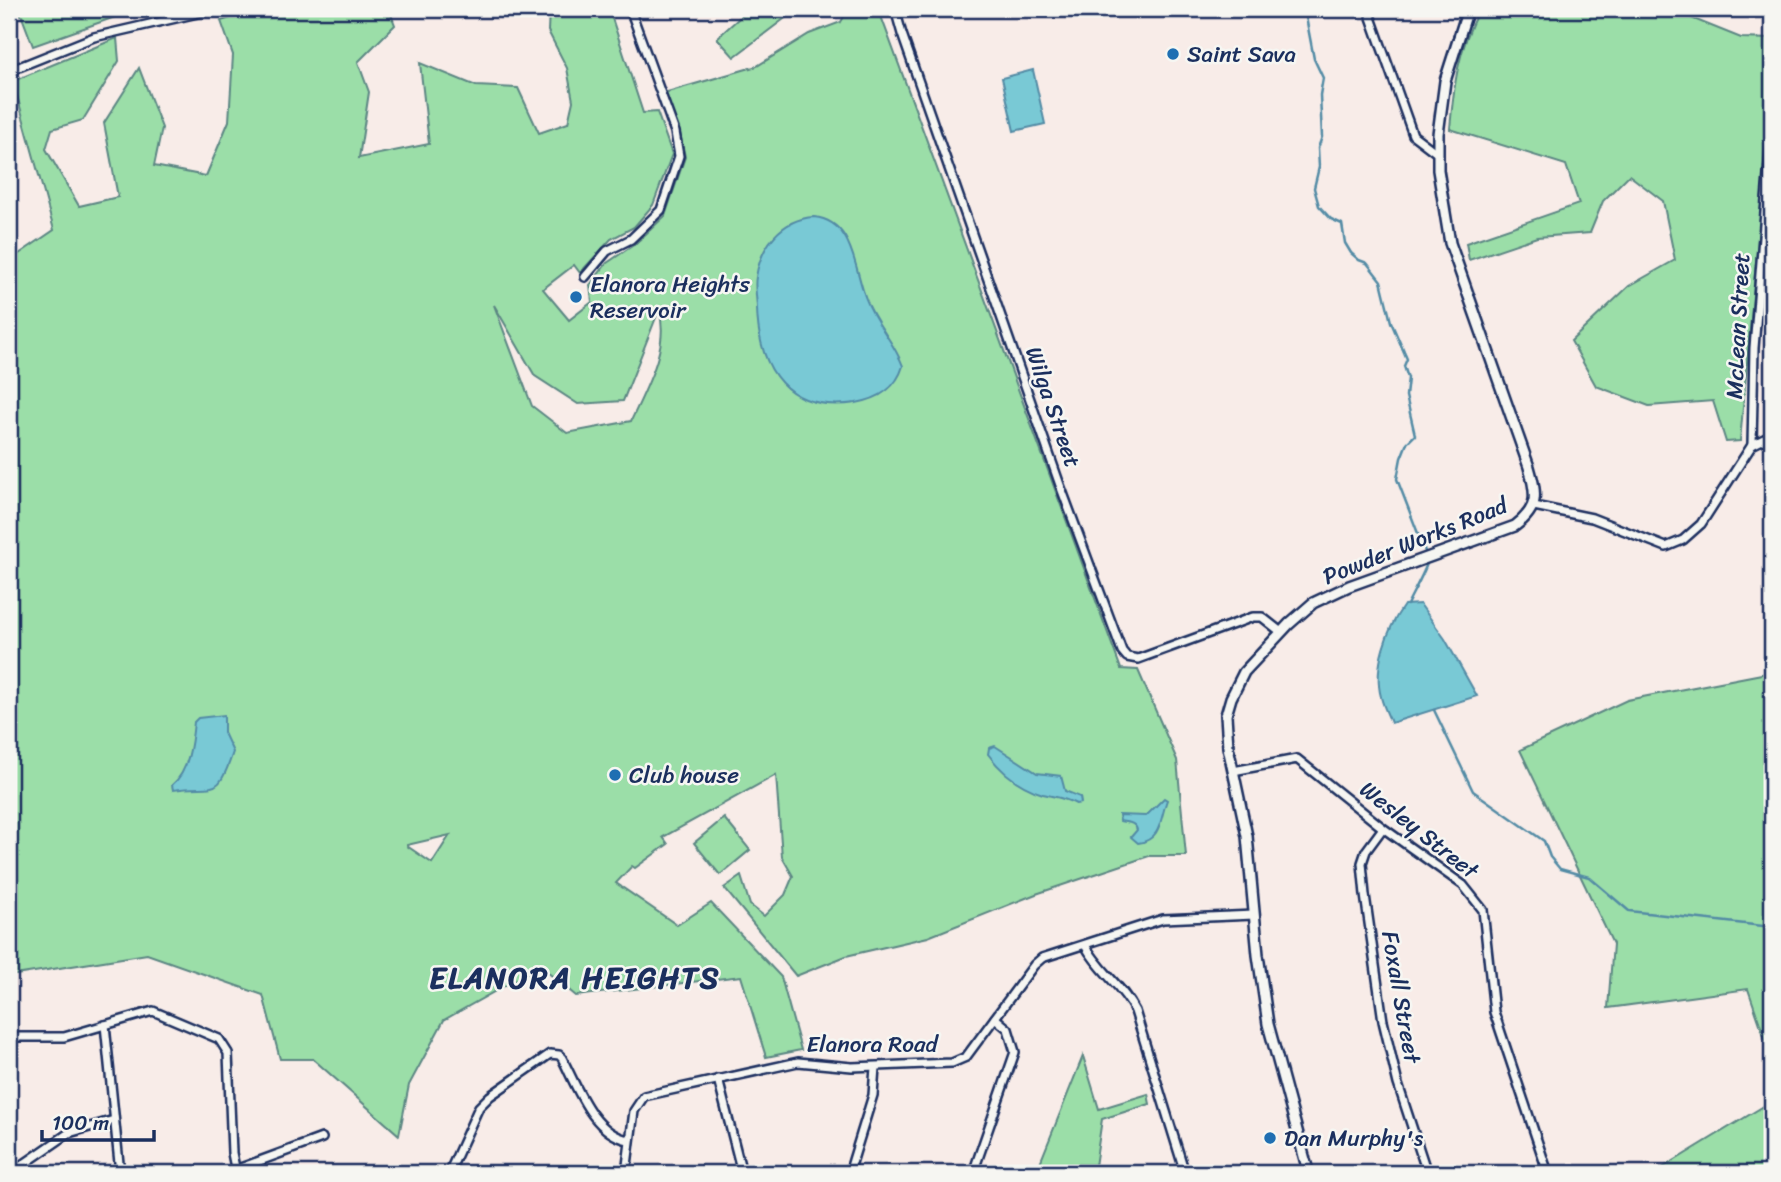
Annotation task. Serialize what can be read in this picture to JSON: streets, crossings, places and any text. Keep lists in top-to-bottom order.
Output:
{
  "streets": {
    "main road": ["Powder Works Road"],
    "street": [
      "McLean Street",
      "Wilga Street",
      "Wesley Street",
      "Foxall Street",
      "Elanora Road"
    ]
  },
  "crossings": [
    ["Wilga Street", "Powder Works Road"],
    ["Powder Works Road", "Wesley Street"],
    ["Powder Works Road", "Elanora Road"],
    ["Wesley Street", "Foxall Street"]
  ],
  "districts": ["ELANORA HEIGHTS"],
  "places": [
    "Saint Sava",
    "Elanora Heights Reservoir",
    "Club house",
    "Dan Murphy's"
  ],
  "scale_bar": "100 m"
}
